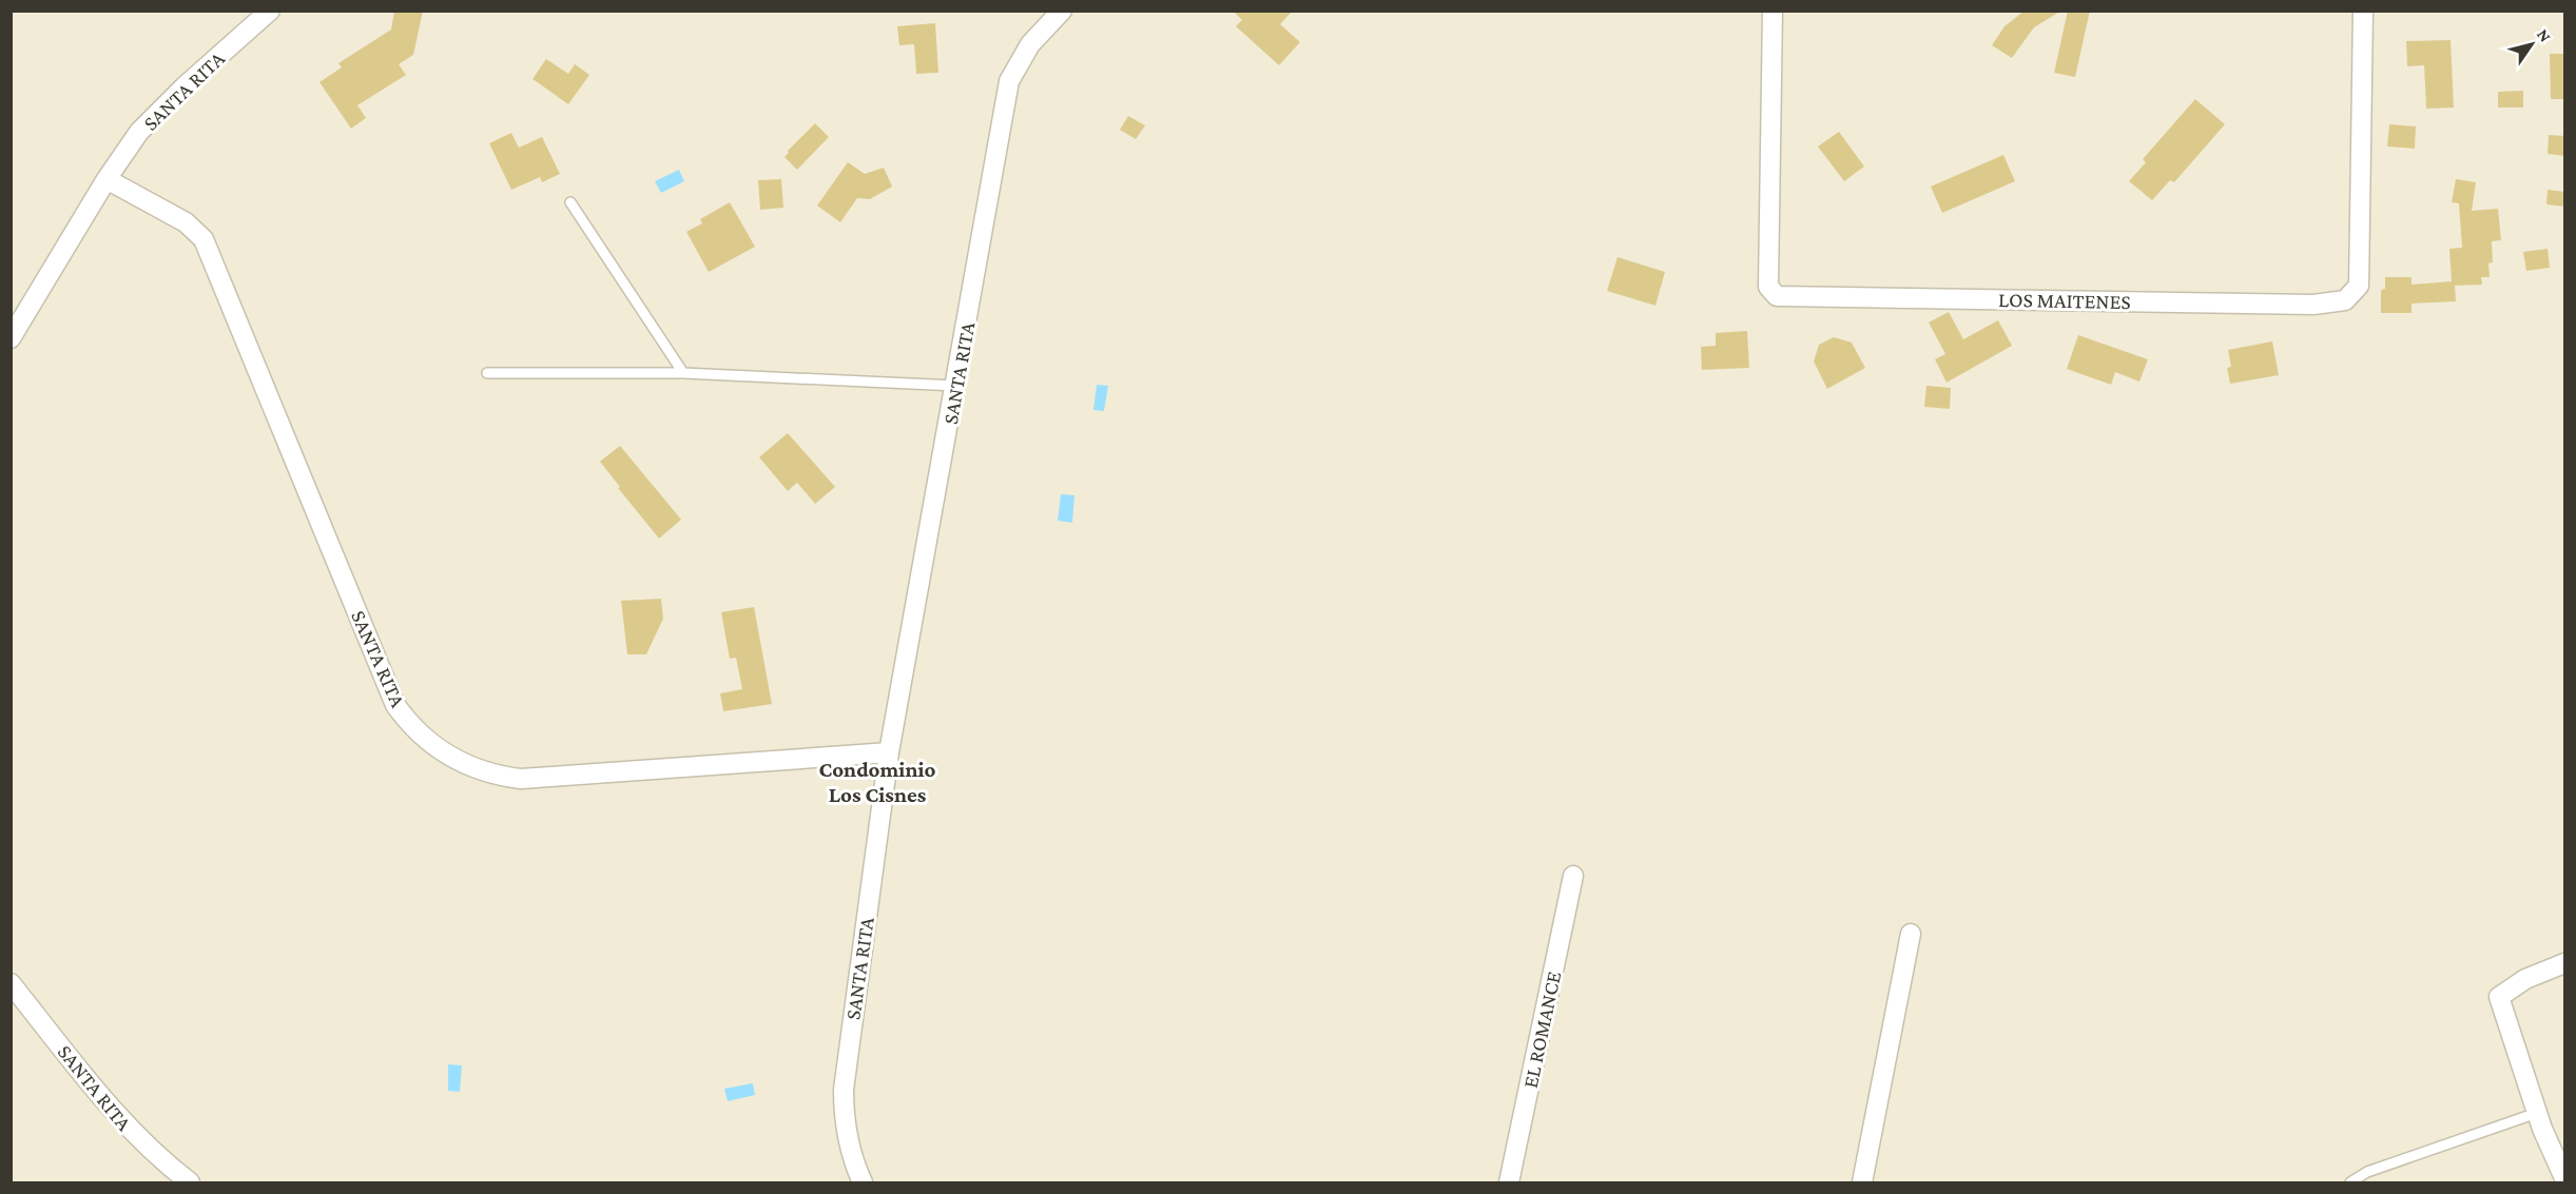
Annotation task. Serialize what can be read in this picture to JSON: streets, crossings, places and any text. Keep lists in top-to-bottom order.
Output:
{
  "streets": {
    "street": ["SANTA RITA", "LOS MAITENES", "EL ROMANCE"]
  },
  "districts": ["Condominio Los Cisnes"],
  "north": "top right"
}
